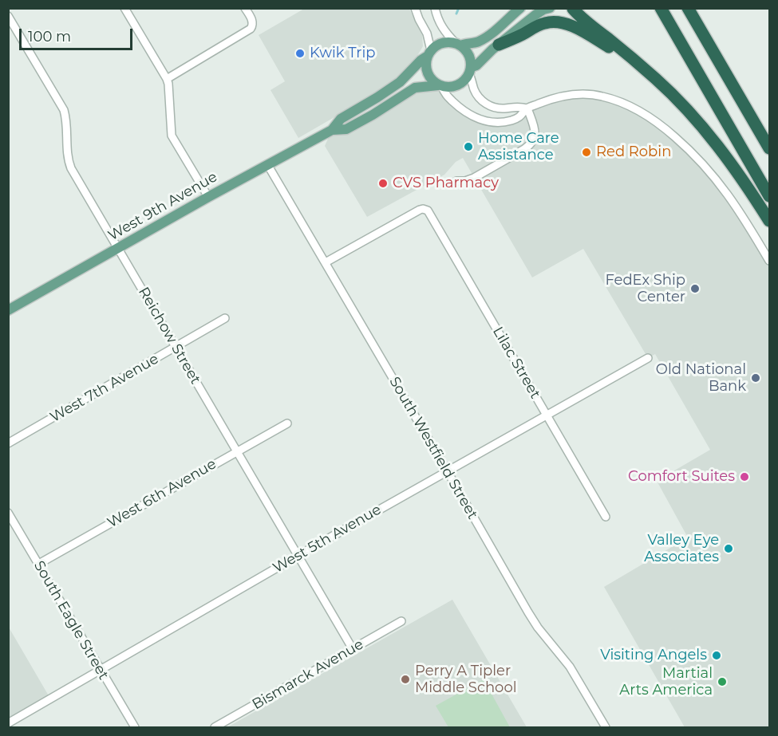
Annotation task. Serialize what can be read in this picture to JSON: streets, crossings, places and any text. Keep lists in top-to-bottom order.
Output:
{
  "streets": {
    "main road": ["West 9th Avenue"],
    "street": [
      "Reichow Street",
      "Lilac Street",
      "West 7th Avenue",
      "South Westfield Street",
      "West 6th Avenue",
      "West 5th Avenue",
      "South Eagle Street",
      "Bismarck Avenue"
    ]
  },
  "crossings": [
    ["West 9th Avenue", "Reichow Street"],
    ["West 9th Avenue", "South Westfield Street"],
    ["Reichow Street", "West 7th Avenue"],
    ["Reichow Street", "West 6th Avenue"],
    ["Reichow Street", "West 5th Avenue"],
    ["Reichow Street", "Bismarck Avenue"],
    ["Lilac Street", "South Westfield Street"],
    ["Lilac Street", "West 5th Avenue"],
    ["South Westfield Street", "West 5th Avenue"],
    ["West 6th Avenue", "South Eagle Street"],
    ["West 5th Avenue", "South Eagle Street"]
  ],
  "places": [
    "Kwik Trip",
    "Home Care Assistance",
    "Red Robin",
    "CVS Pharmacy",
    "FedEx Ship Center",
    "Old National Bank",
    "Comfort Suites",
    "Valley Eye Associates",
    "Visiting Angels",
    "Perry A Tipler Middle School",
    "Martial Arts America"
  ],
  "scale_bar": "100 m"
}
